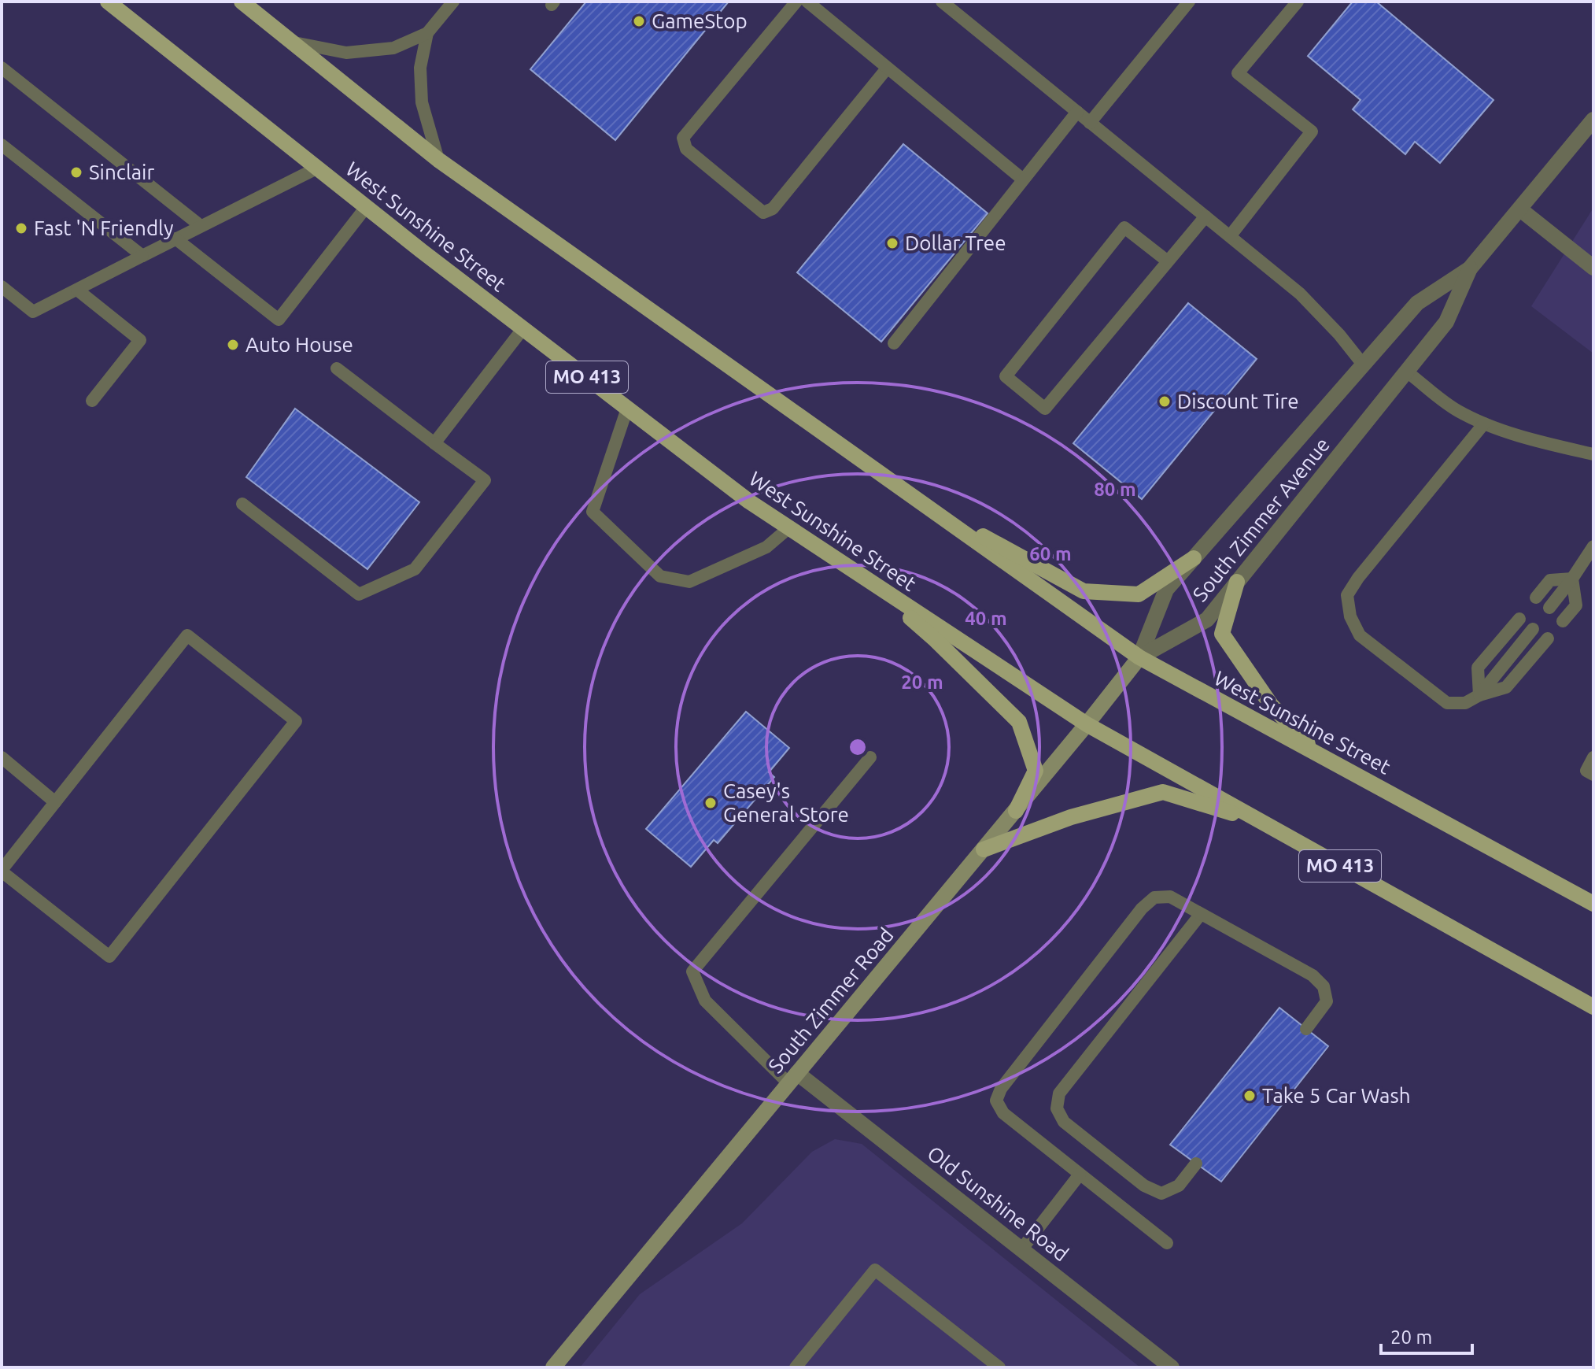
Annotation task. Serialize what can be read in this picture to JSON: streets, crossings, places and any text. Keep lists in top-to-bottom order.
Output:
{
  "streets": {
    "main road": ["West Sunshine Street", "MO 413"],
    "street": ["South Zimmer Avenue", "South Zimmer Road", "Old Sunshine Road"]
  },
  "crossings": [
    ["West Sunshine Street", "South Zimmer Avenue"],
    ["West Sunshine Street", "South Zimmer Road"],
    ["South Zimmer Avenue", "South Zimmer Road"],
    ["South Zimmer Road", "Old Sunshine Road"]
  ],
  "places": [
    "GameStop",
    "Sinclair",
    "Fast 'N Friendly",
    "Dollar Tree",
    "Auto House",
    "Discount Tire",
    "Casey's General Store",
    "Take 5 Car Wash"
  ],
  "scale_bar": "20 m",
  "rings": [
    "80 m",
    "60 m",
    "40 m",
    "20 m"
  ]
}
